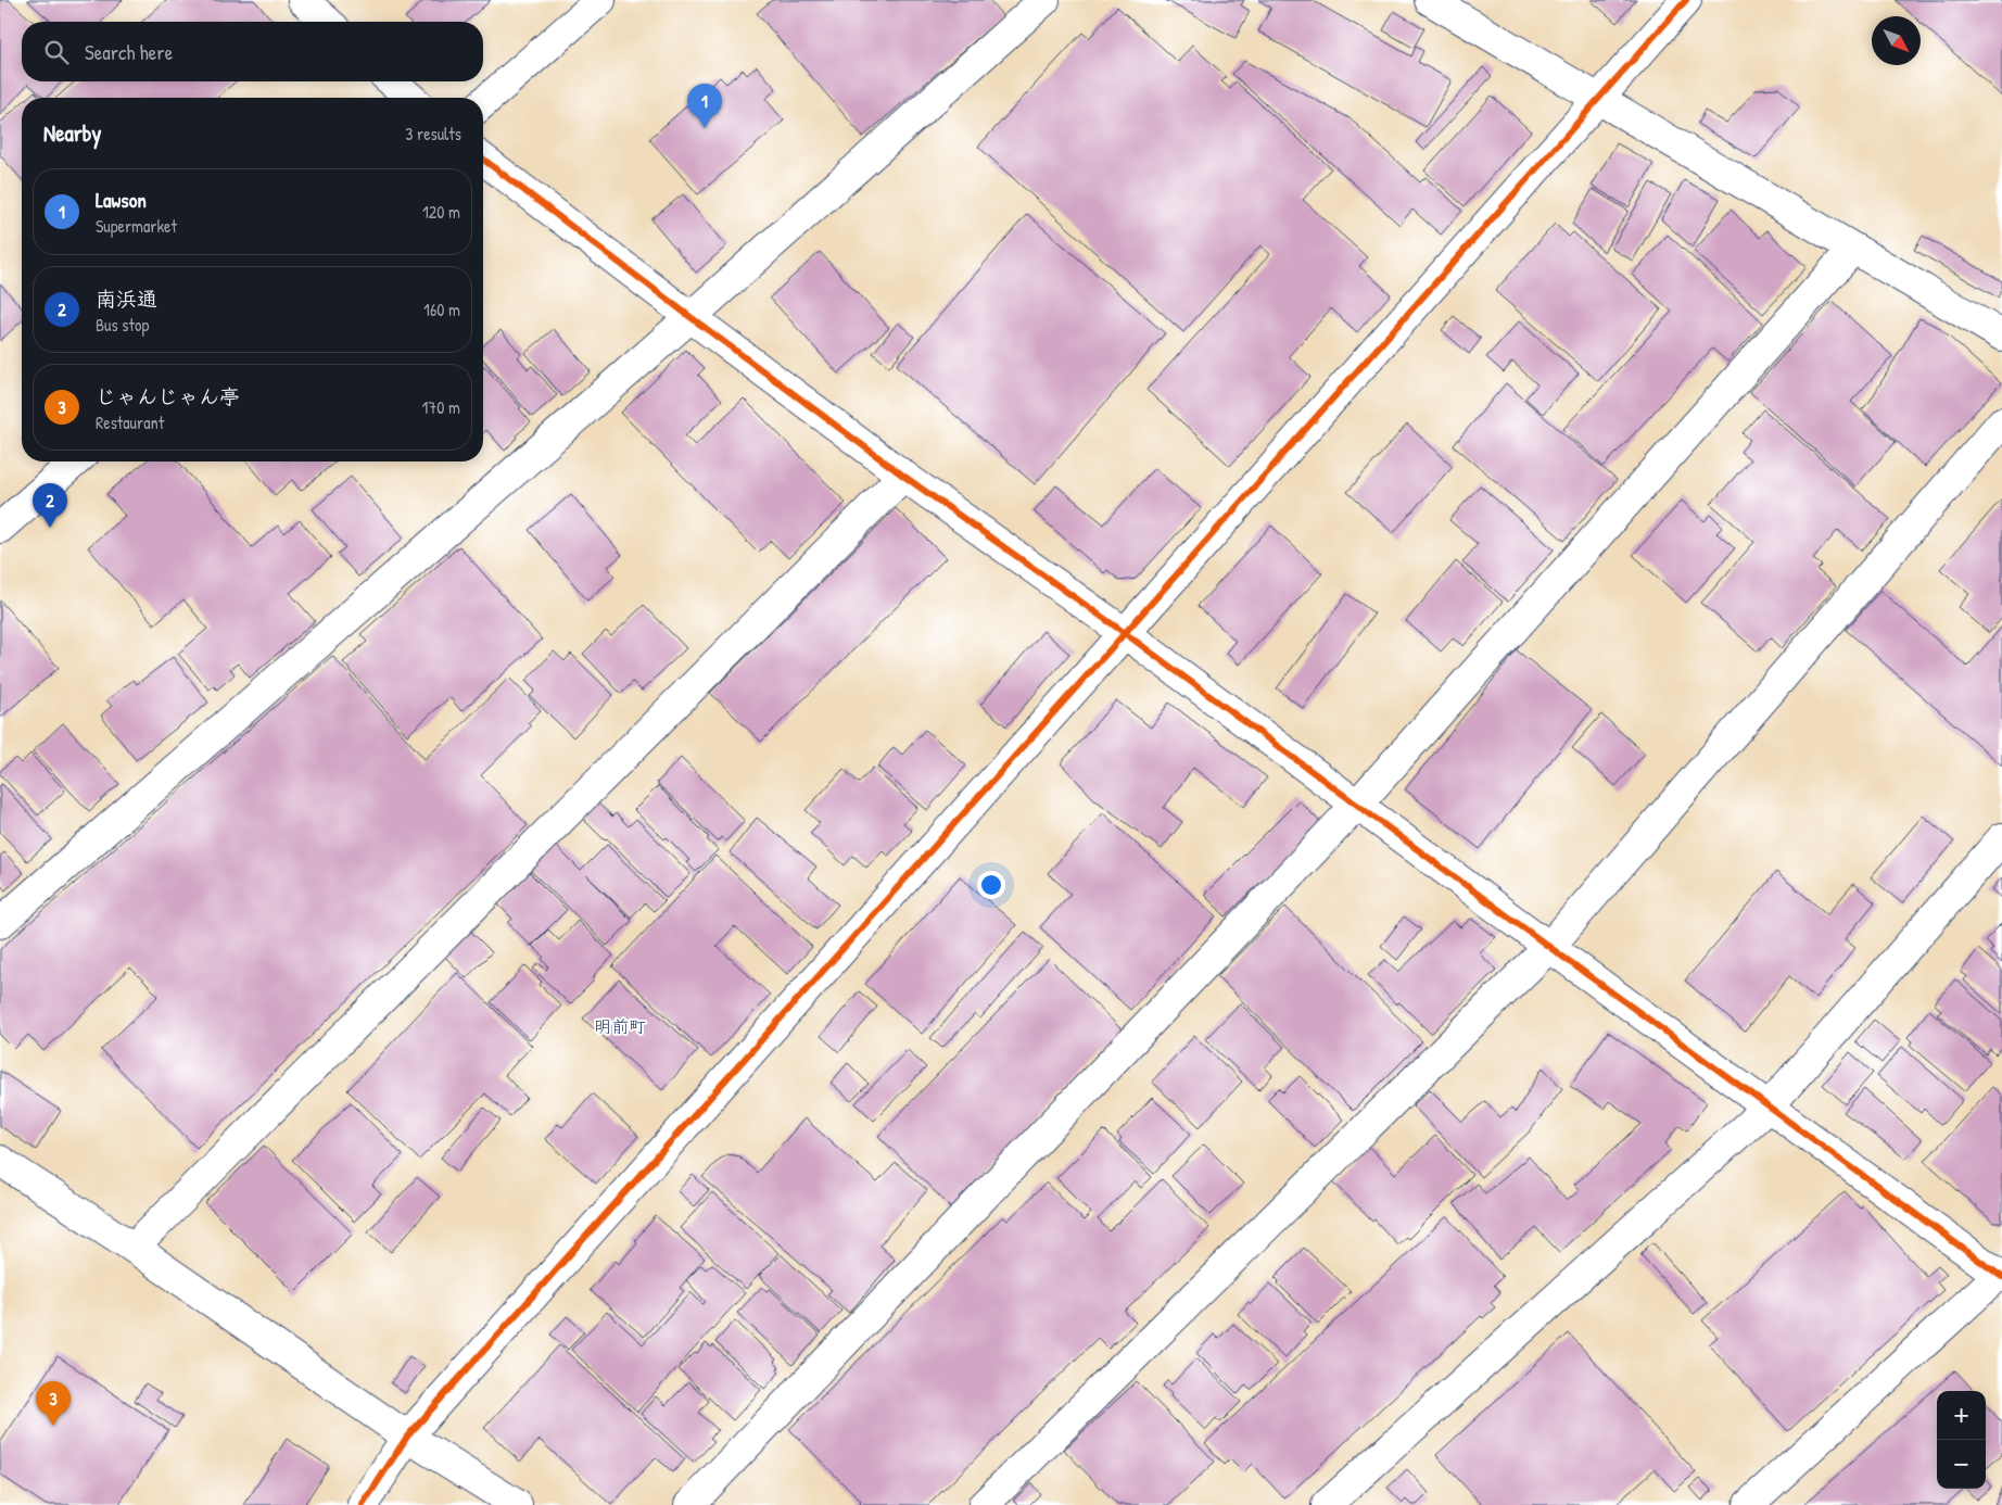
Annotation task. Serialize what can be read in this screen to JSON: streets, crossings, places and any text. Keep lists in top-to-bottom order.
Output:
{
  "districts": ["明前町"],
  "north": "bottom right",
  "page": {
    "search": "Search here",
    "pins": ["1", "2", "3"],
    "heading": ["Nearby", "3 results"],
    "list": [
      {
        "mark": "1",
        "name": "Lawson",
        "note": "Supermarket",
        "value": "120 m"
      },
      {
        "mark": "2",
        "name": "南浜通",
        "note": "Bus stop",
        "value": "160 m"
      },
      {
        "mark": "3",
        "name": "じゃんじゃん亭",
        "note": "Restaurant",
        "value": "170 m"
      }
    ],
    "map_buttons": ["+", "−"]
  }
}
